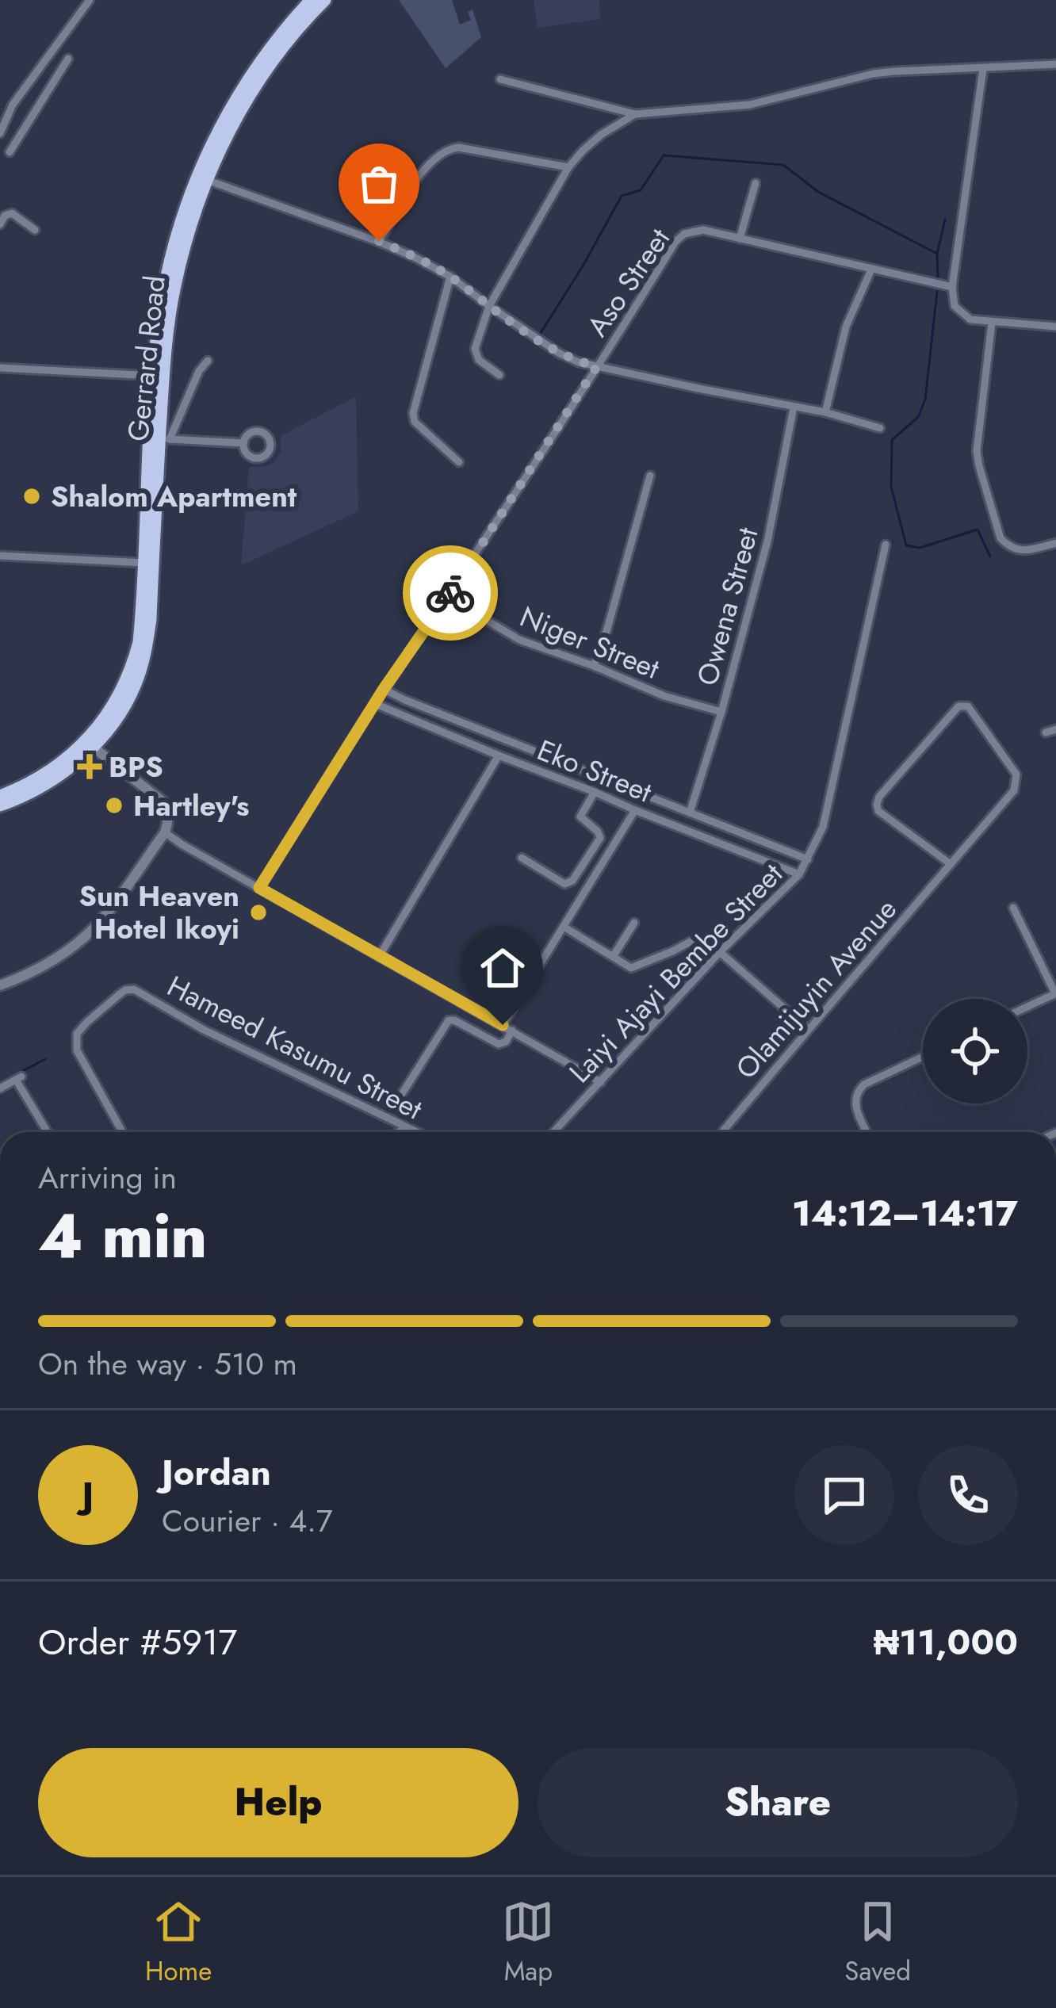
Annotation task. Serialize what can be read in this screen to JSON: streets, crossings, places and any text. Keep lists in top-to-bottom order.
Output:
{
  "streets": {
    "main road": ["Gerrard Road"],
    "street": [
      "Aso Street",
      "Owena Street",
      "Niger Street",
      "Eko Street",
      "Laiyi Ajayi Bembe Street",
      "Olamijuyin Avenue",
      "Hameed Kasumu Street"
    ]
  },
  "crossings": [
    ["Aso Street", "Niger Street"],
    ["Aso Street", "Eko Street"],
    ["Owena Street", "Niger Street"],
    ["Owena Street", "Eko Street"],
    ["Eko Street", "Laiyi Ajayi Bembe Street"]
  ],
  "places": {
    "other": ["Shalom Apartment", "Hartley's", "Sun Heaven Hotel Ikoyi"],
    "health": ["BPS"]
  },
  "page": {
    "heading": ["4 min", "Arriving in", "14:12–14:17"],
    "panel": [
      "Jordan",
      "Courier · 4.7",
      "Order #5917",
      "₦11,000"
    ],
    "bar": "On the way · 510 m",
    "round": "J",
    "buttons": ["Help", "Share"],
    "tabs": ["Home", "Map", "Saved"]
  }
}
